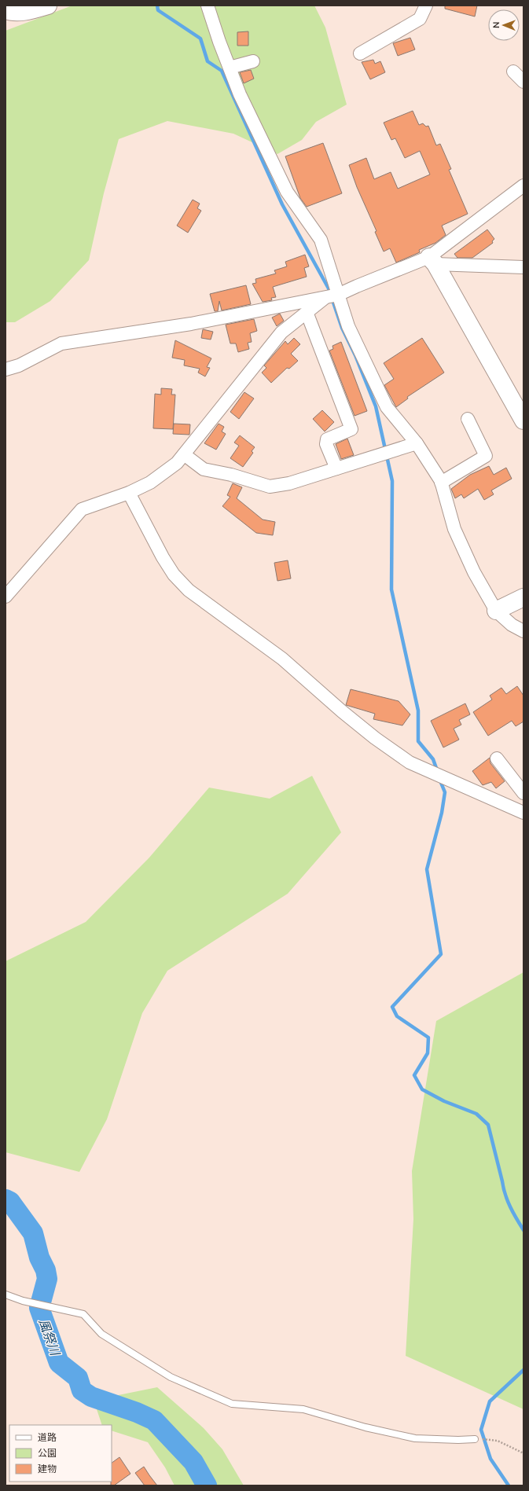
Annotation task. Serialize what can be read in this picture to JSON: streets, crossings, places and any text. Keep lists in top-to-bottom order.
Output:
{
  "water": ["風祭川"],
  "legend": ["道路", "公園", "建物"],
  "north": "left"
}
